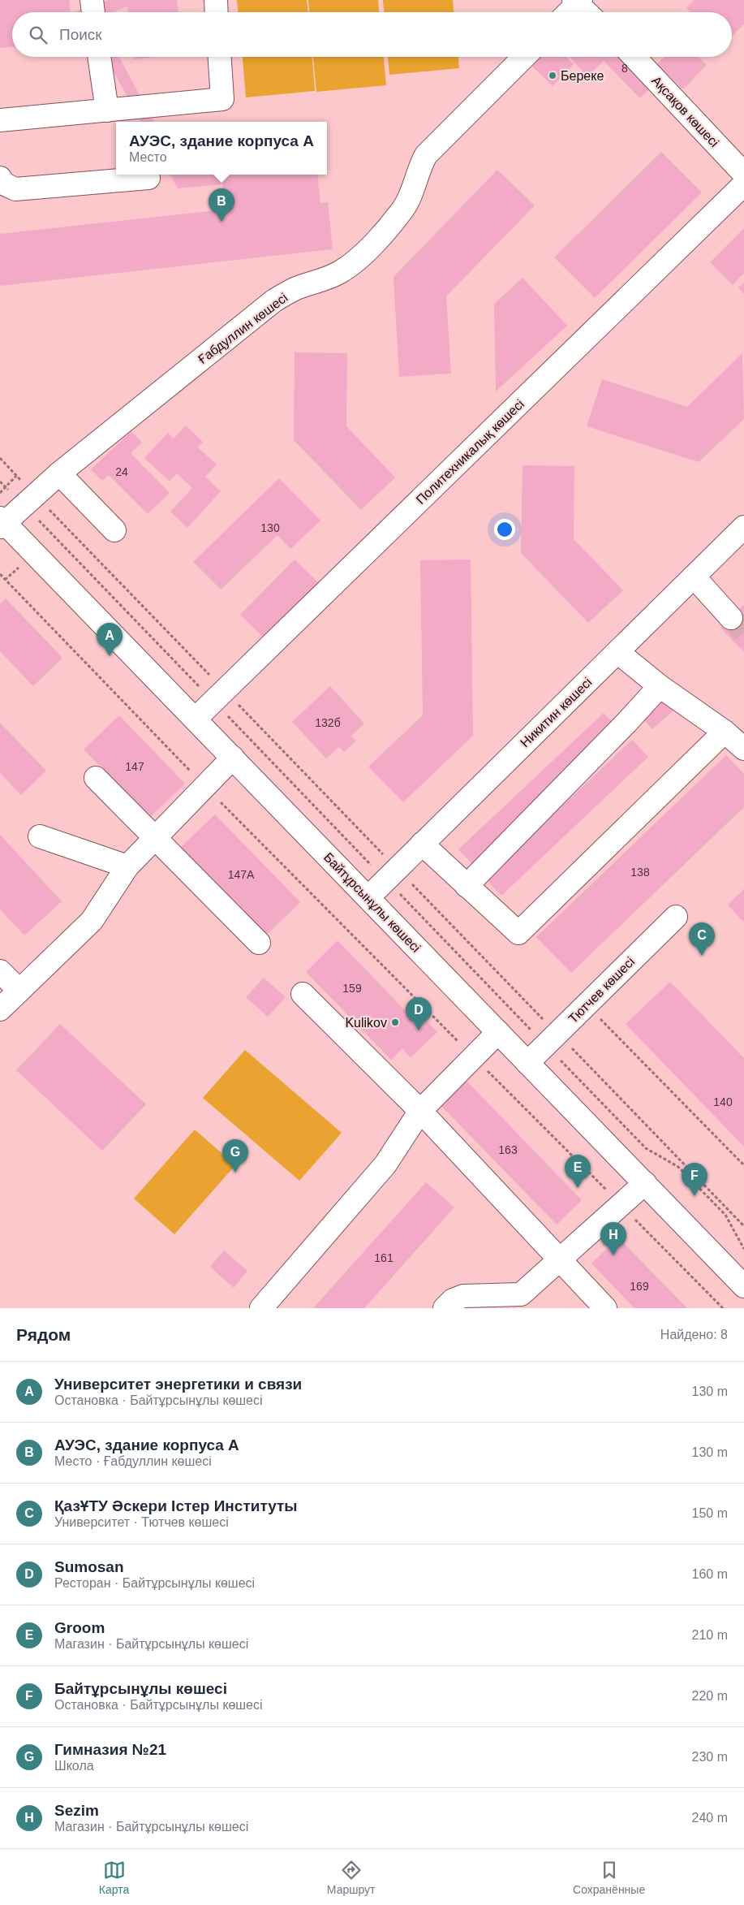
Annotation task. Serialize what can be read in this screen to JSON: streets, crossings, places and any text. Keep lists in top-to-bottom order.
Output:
{
  "streets": {
    "street": [
      "Ақсақов көшесі",
      "Ғабдуллин көшесі",
      "Политехникалық көшесі",
      "Никитин көшесі",
      "Байтұрсынұлы көшесі",
      "Тютчев көшесі"
    ]
  },
  "crossings": [
    ["Ғабдуллин көшесі", "Байтұрсынұлы көшесі"],
    ["Политехникалық көшесі", "Байтұрсынұлы көшесі"],
    ["Никитин көшесі", "Байтұрсынұлы көшесі"],
    ["Байтұрсынұлы көшесі", "Тютчев көшесі"]
  ],
  "places": ["Береке", "Kulikov"],
  "house_numbers": [
    "8",
    "24",
    "130",
    "132б",
    "147",
    "138",
    "147А",
    "159",
    "140",
    "163",
    "161",
    "169"
  ],
  "page": {
    "search": "Поиск",
    "popup": ["АУЭС, здание корпуса A", "Место"],
    "pins": [
      "B",
      "A",
      "C",
      "D",
      "G",
      "E",
      "F",
      "H"
    ],
    "heading": ["Рядом", "Найдено: 8"],
    "list": [
      {
        "mark": "A",
        "name": "Университет энергетики и связи",
        "note": "Остановка · Байтұрсынұлы көшесі",
        "value": "130 m"
      },
      {
        "mark": "B",
        "name": "АУЭС, здание корпуса A",
        "note": "Место · Ғабдуллин көшесі",
        "value": "130 m"
      },
      {
        "mark": "C",
        "name": "ҚазҰТУ Әскери Істер Институты",
        "note": "Университет · Тютчев көшесі",
        "value": "150 m"
      },
      {
        "mark": "D",
        "name": "Sumosan",
        "note": "Ресторан · Байтұрсынұлы көшесі",
        "value": "160 m"
      },
      {
        "mark": "E",
        "name": "Groom",
        "note": "Магазин · Байтұрсынұлы көшесі",
        "value": "210 m"
      },
      {
        "mark": "F",
        "name": "Байтұрсынұлы көшесі",
        "note": "Остановка · Байтұрсынұлы көшесі",
        "value": "220 m"
      },
      {
        "mark": "G",
        "name": "Гимназия №21",
        "note": "Школа",
        "value": "230 m"
      },
      {
        "mark": "H",
        "name": "Sezim",
        "note": "Магазин · Байтұрсынұлы көшесі",
        "value": "240 m"
      }
    ],
    "nav": ["Карта", "Маршрут", "Сохранённые"]
  }
}
